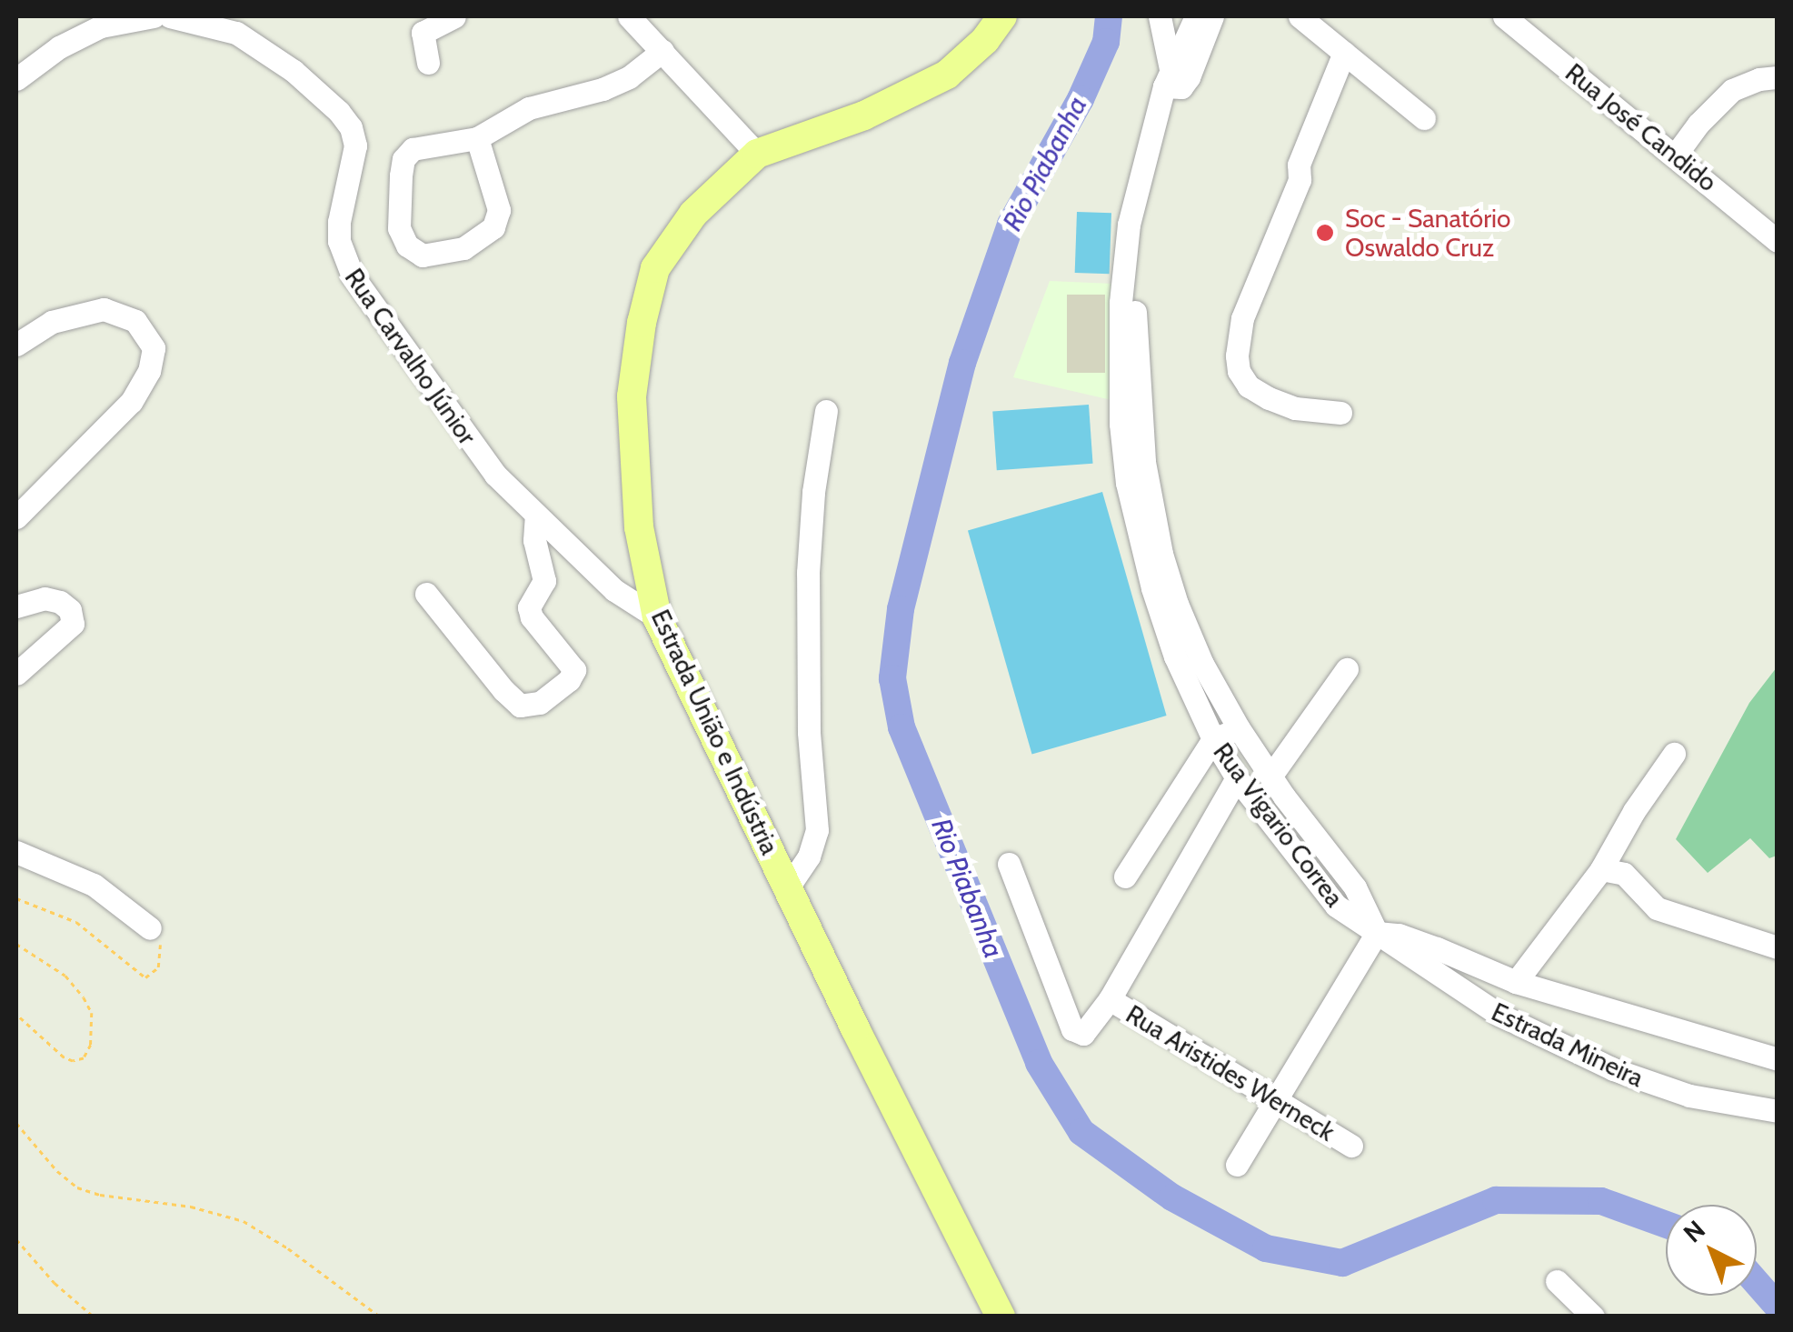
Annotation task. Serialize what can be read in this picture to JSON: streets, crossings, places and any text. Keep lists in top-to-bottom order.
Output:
{
  "streets": {
    "main road": ["Estrada União e Indústria"],
    "street": [
      "Rua José Candido",
      "Rua Carvalho Júnior",
      "Rua Vigario Correa",
      "Estrada Mineira",
      "Rua Aristides Werneck"
    ]
  },
  "crossings": [
    ["Rua Carvalho Júnior", "Estrada União e Indústria"],
    ["Rua Vigario Correa", "Estrada Mineira"]
  ],
  "water": ["Rio Piabanha"],
  "places": ["Soc - Sanatório Oswaldo Cruz"],
  "north": "top left"
}
